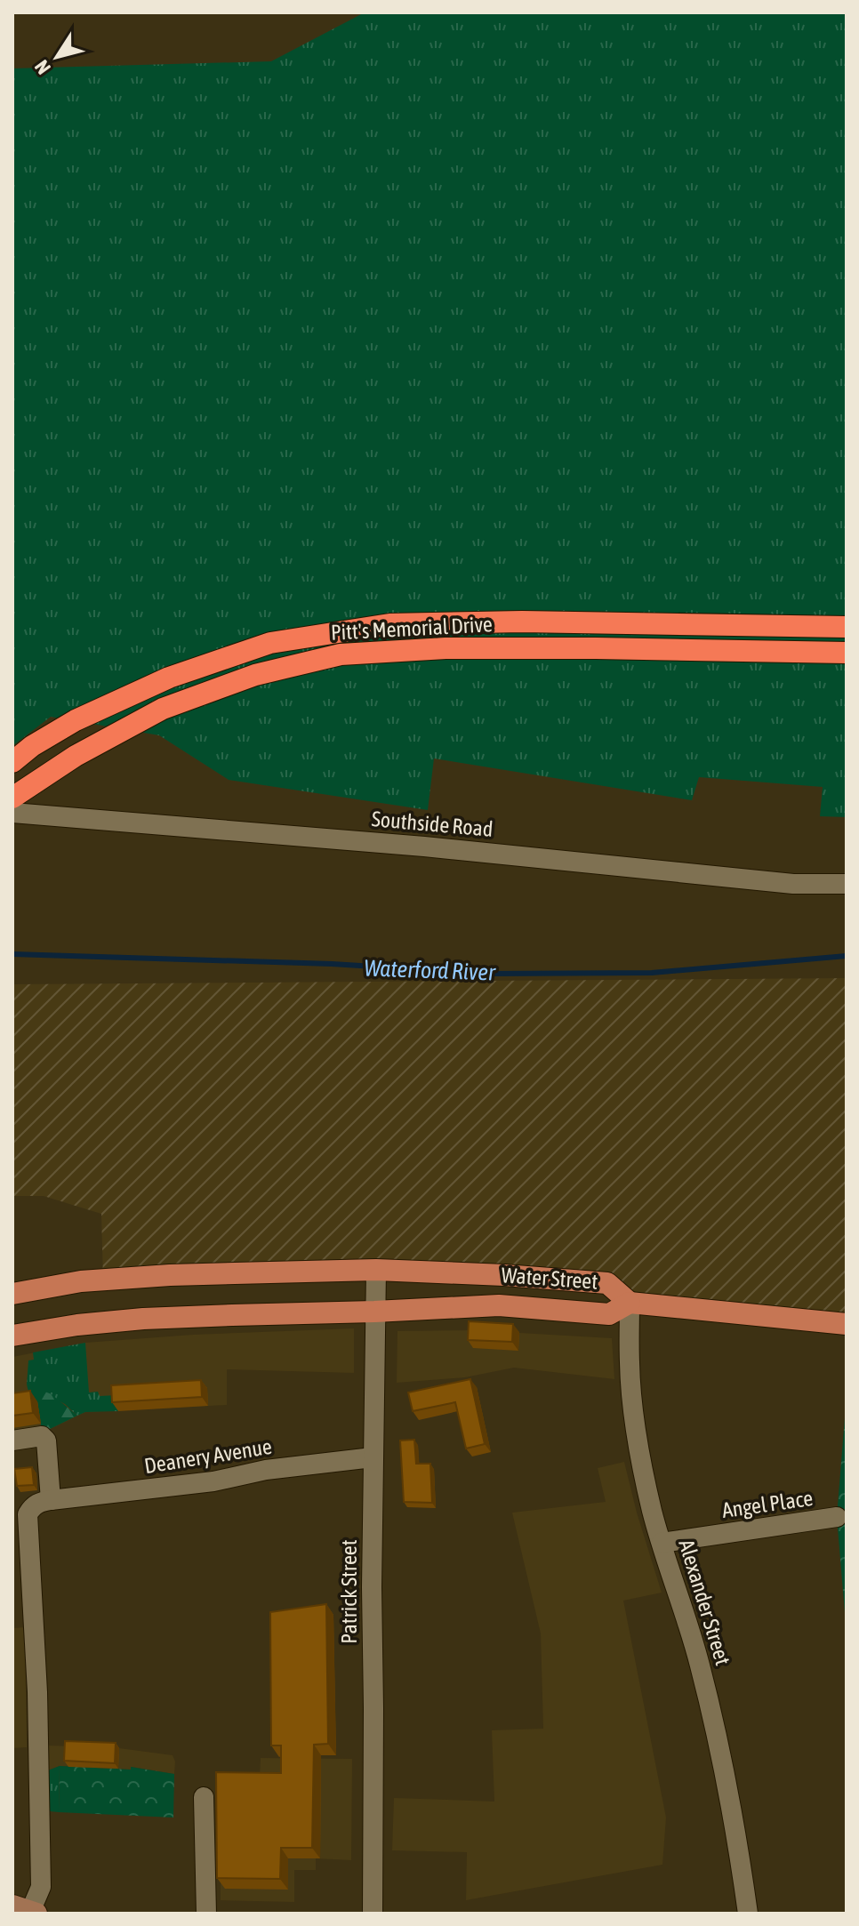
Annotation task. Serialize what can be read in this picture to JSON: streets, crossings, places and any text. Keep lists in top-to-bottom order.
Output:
{
  "streets": {
    "highway": ["Pitt's Memorial Drive"],
    "main road": ["Water Street"],
    "street": [
      "Southside Road",
      "Deanery Avenue",
      "Angel Place",
      "Patrick Street",
      "Alexander Street"
    ]
  },
  "crossings": [
    ["Water Street", "Patrick Street"],
    ["Water Street", "Alexander Street"],
    ["Deanery Avenue", "Patrick Street"],
    ["Angel Place", "Alexander Street"]
  ],
  "water": ["Waterford River"],
  "north": "bottom left"
}
